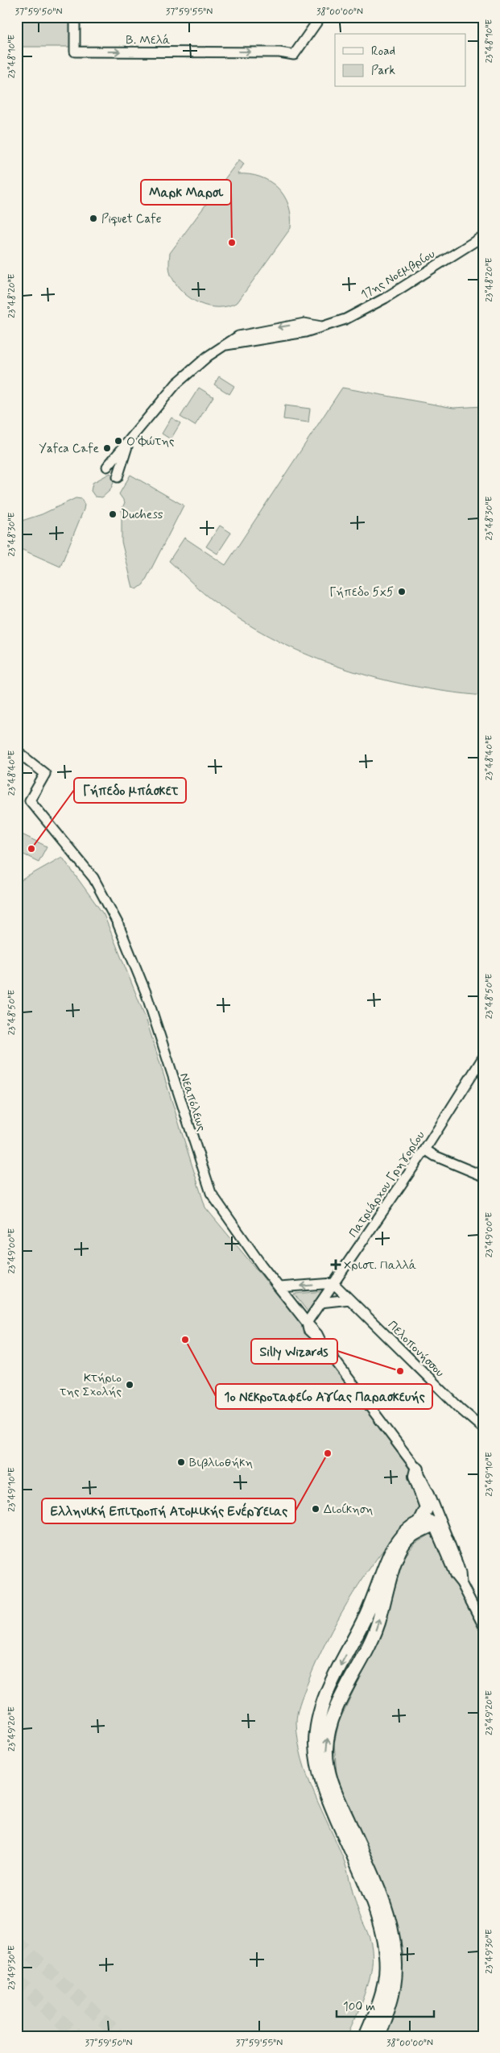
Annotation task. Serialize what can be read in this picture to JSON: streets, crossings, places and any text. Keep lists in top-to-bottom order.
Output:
{
  "streets": {
    "street": [
      "Β. Μελά",
      "17ης Νοεμβρίου",
      "Νεαπόλεως",
      "Πατριάρχου Γρηγορίου",
      "Πελοπονήσσου"
    ]
  },
  "crossings": [
    ["Νεαπόλεως", "Πατριάρχου Γρηγορίου"],
    ["Πατριάρχου Γρηγορίου", "Πελοπονήσσου"]
  ],
  "one_way": ["Β. Μελά"],
  "places": {
    "other": [
      "Piquet Cafe",
      "Μαρκ Μαρσι",
      "Ο Φώτης",
      "Yafca Cafe",
      "Duchess",
      "Γήπεδο 5x5",
      "Γήπεδο μπάσκετ",
      "1ο Νεκροταφείο Αγίας Παρασκευής",
      "Silly Wizards",
      "Κτήριο της Σχολής",
      "Ελληνική Επιτροπή Ατομικής Ενέργειας",
      "Βιβλιοθήκη",
      "Διοίκηση"
    ],
    "health": ["Χριστ. Παλλά"]
  },
  "legend": ["Road", "Park"],
  "scale_bar": "100 m",
  "coordinates": [
    "37°59'50\"N",
    "37°59'55\"N",
    "38°00'00\"N",
    "23°48'10\"E",
    "23°48'20\"E",
    "23°48'30\"E",
    "23°48'40\"E",
    "23°48'50\"E",
    "23°49'00\"E",
    "23°49'10\"E",
    "23°49'20\"E",
    "23°49'30\"E"
  ]
}
